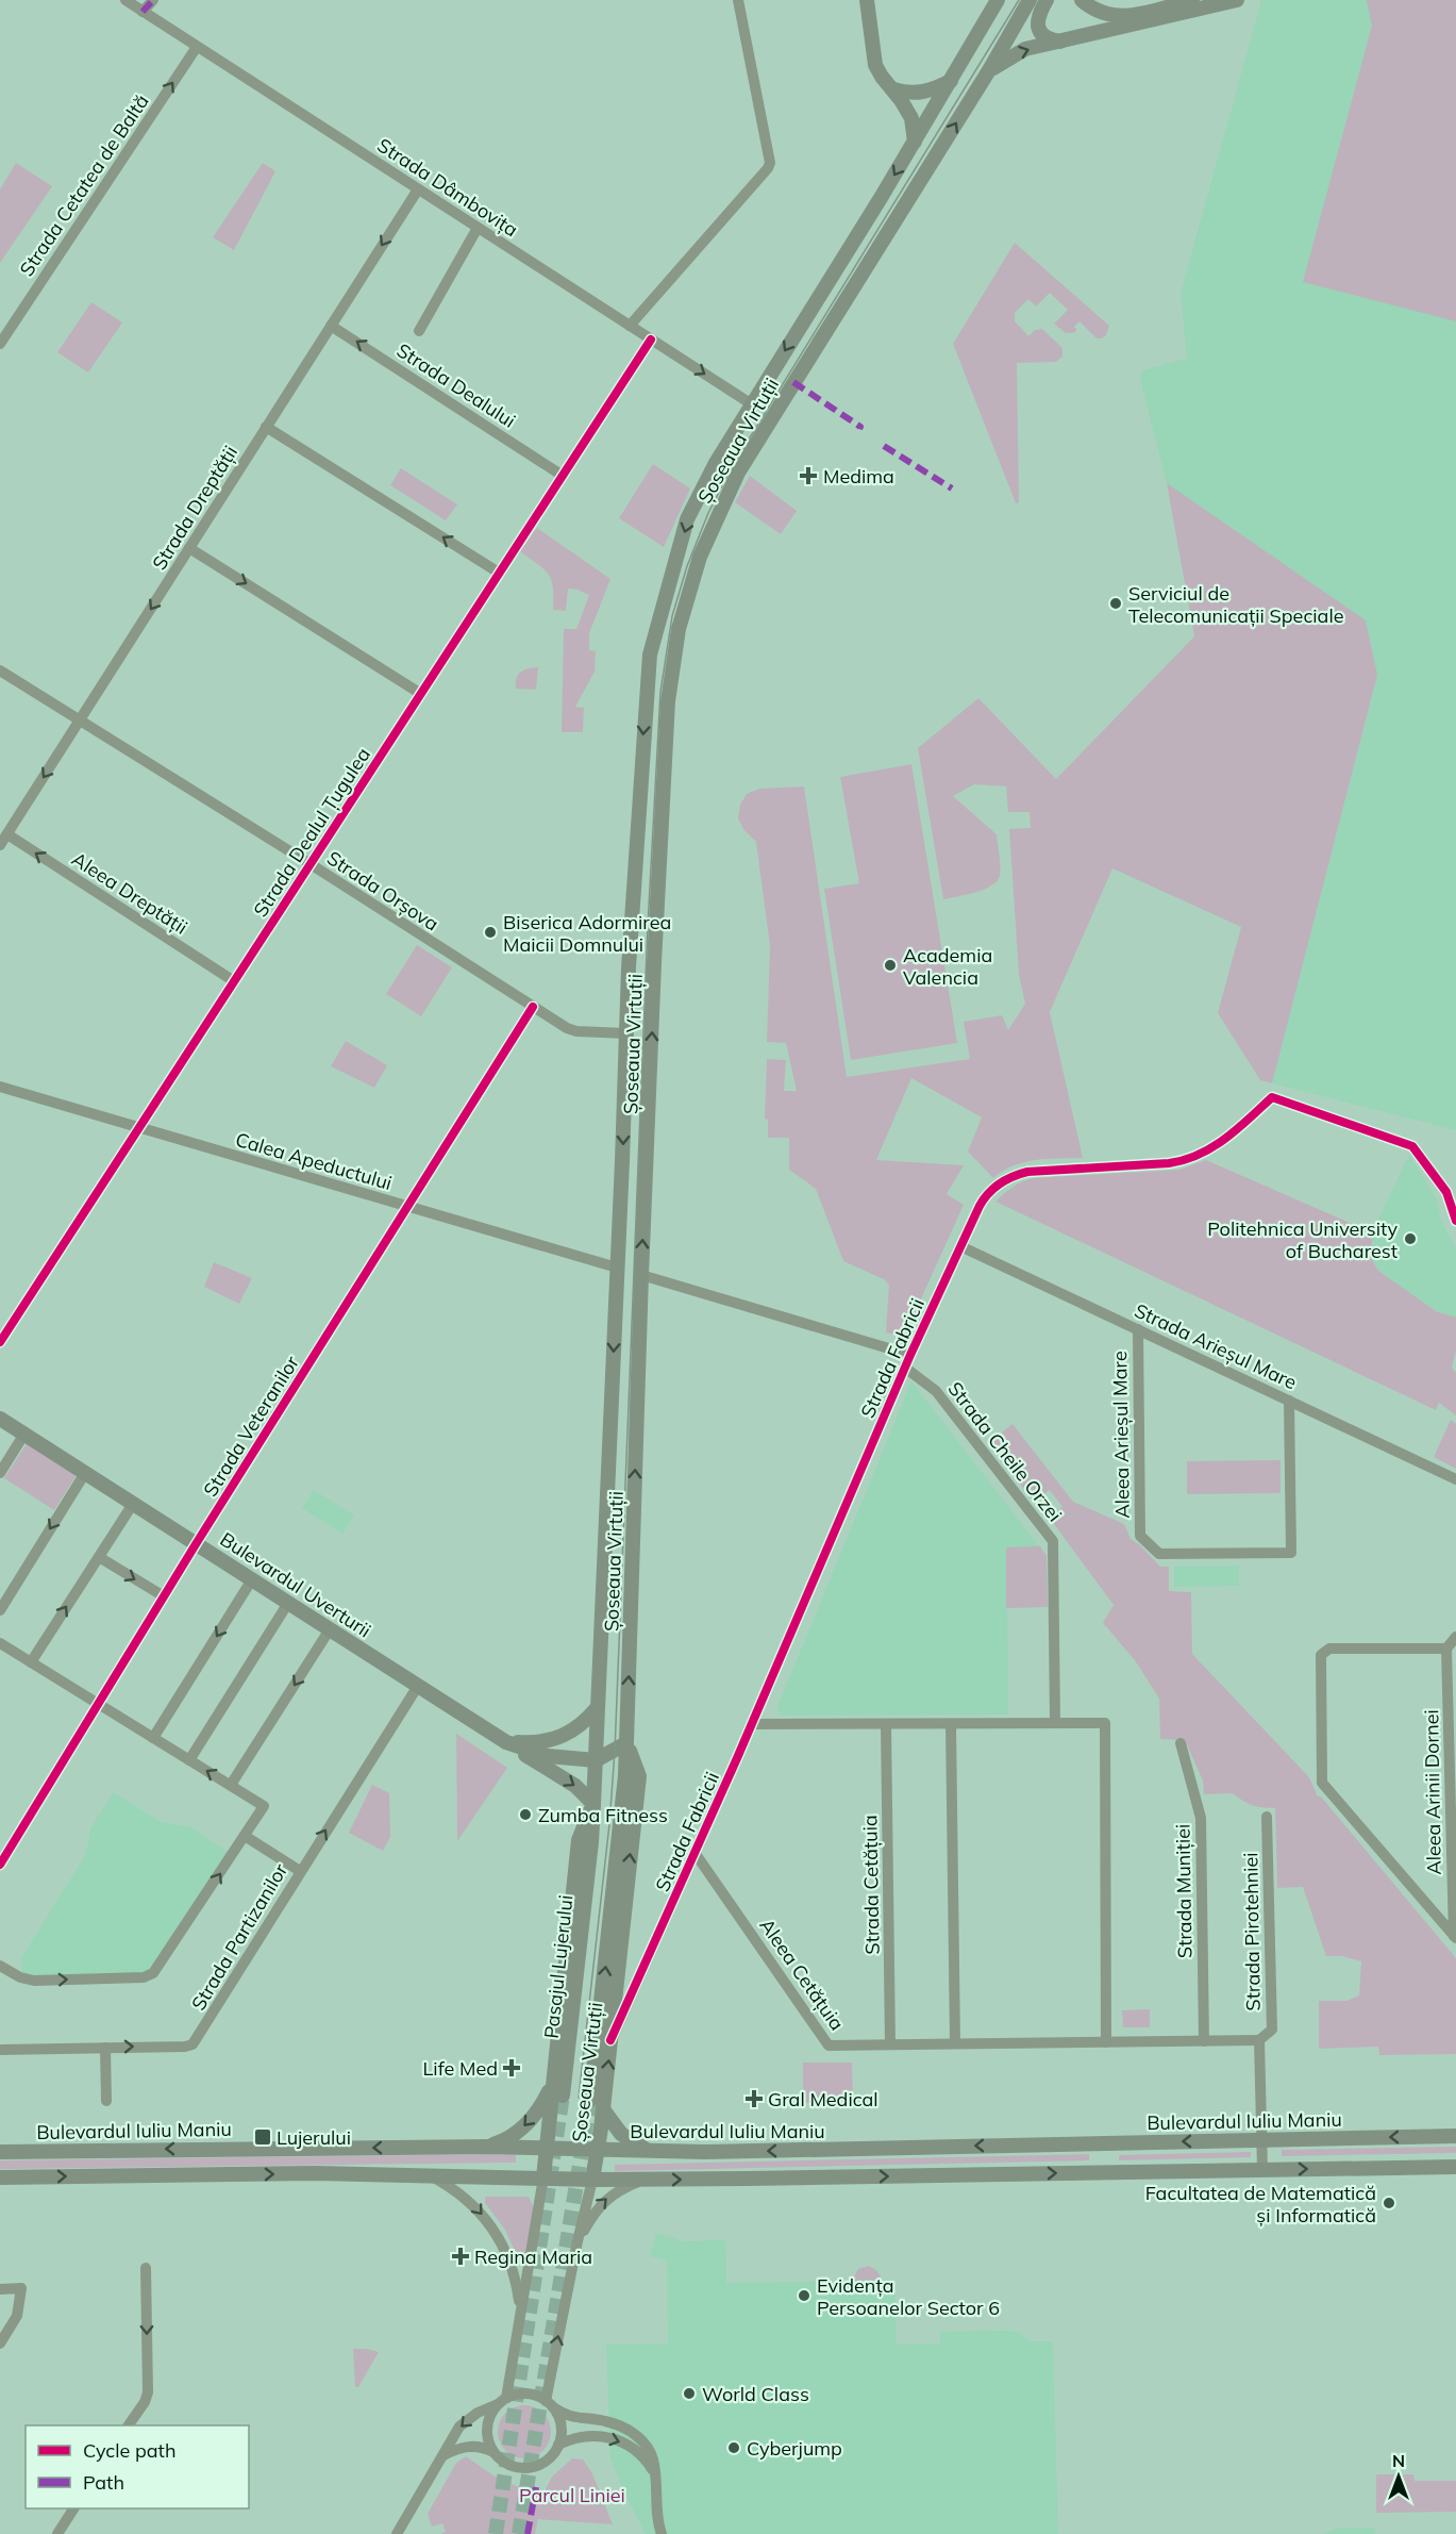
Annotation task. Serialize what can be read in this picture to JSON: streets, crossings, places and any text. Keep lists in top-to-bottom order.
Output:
{
  "streets": {
    "main road": [
      "Șoseaua Virtuții",
      "Bulevardul Uverturii",
      "Pasajul Lujerului",
      "Bulevardul Iuliu Maniu"
    ],
    "street": [
      "Strada Cetatea de Baltă",
      "Strada Dâmbovița",
      "Strada Dealului",
      "Strada Dreptății",
      "Strada Dealul Țugulea",
      "Strada Orșova",
      "Aleea Dreptății",
      "Calea Apeductului",
      "Strada Arieșul Mare",
      "Strada Fabricii",
      "Strada Veteranilor",
      "Aleea Arieșul Mare",
      "Strada Cheile Orzei",
      "Aleea Arinii Dornei",
      "Strada Cetățuia",
      "Strada Muniției",
      "Strada Pirotehniei",
      "Strada Partizanilor",
      "Aleea Cetățuia"
    ]
  },
  "crossings": [
    ["Strada Cetatea de Baltă", "Strada Dâmbovița"],
    ["Strada Dâmbovița", "Șoseaua Virtuții"],
    ["Strada Dâmbovița", "Strada Dreptății"],
    ["Strada Dâmbovița", "Strada Dealul Țugulea"],
    ["Strada Dealului", "Strada Dreptății"],
    ["Strada Dealului", "Strada Dealul Țugulea"],
    ["Șoseaua Virtuții", "Strada Orșova"],
    ["Șoseaua Virtuții", "Calea Apeductului"],
    ["Șoseaua Virtuții", "Strada Fabricii"],
    ["Șoseaua Virtuții", "Bulevardul Uverturii"],
    ["Șoseaua Virtuții", "Pasajul Lujerului"],
    ["Șoseaua Virtuții", "Bulevardul Iuliu Maniu"],
    ["Strada Dreptății", "Strada Orșova"],
    ["Strada Dreptății", "Aleea Dreptății"],
    ["Strada Dealul Țugulea", "Strada Orșova"],
    ["Strada Dealul Țugulea", "Aleea Dreptății"],
    ["Strada Dealul Țugulea", "Calea Apeductului"],
    ["Strada Orșova", "Strada Veteranilor"],
    ["Calea Apeductului", "Strada Veteranilor"],
    ["Strada Arieșul Mare", "Strada Fabricii"],
    ["Strada Arieșul Mare", "Aleea Arieșul Mare"],
    ["Strada Fabricii", "Strada Cheile Orzei"],
    ["Strada Fabricii", "Aleea Cetățuia"],
    ["Strada Veteranilor", "Bulevardul Uverturii"],
    ["Bulevardul Uverturii", "Strada Partizanilor"],
    ["Strada Cetățuia", "Aleea Cetățuia"],
    ["Strada Muniției", "Aleea Cetățuia"],
    ["Strada Pirotehniei", "Aleea Cetățuia"]
  ],
  "one_way": [
    "Strada Cetatea de Baltă",
    "Strada Dealului",
    "Strada Dreptății",
    "Aleea Dreptății",
    "Strada Partizanilor"
  ],
  "parks": ["Parcul Liniei"],
  "places": {
    "health": [
      "Medima",
      "Life Med",
      "Gral Medical",
      "Regina Maria"
    ],
    "other": [
      "Serviciul de Telecomunicații Speciale",
      "Biserica Adormirea Maicii Domnului",
      "Academia Valencia",
      "Politehnica University of Bucharest",
      "Zumba Fitness",
      "Facultatea de Matematică și Informatică",
      "Evidența Persoanelor Sector 6",
      "World Class",
      "Cyberjump"
    ],
    "transit": ["Lujerului"]
  },
  "legend": ["Cycle path", "Path"],
  "north": "top"
}
